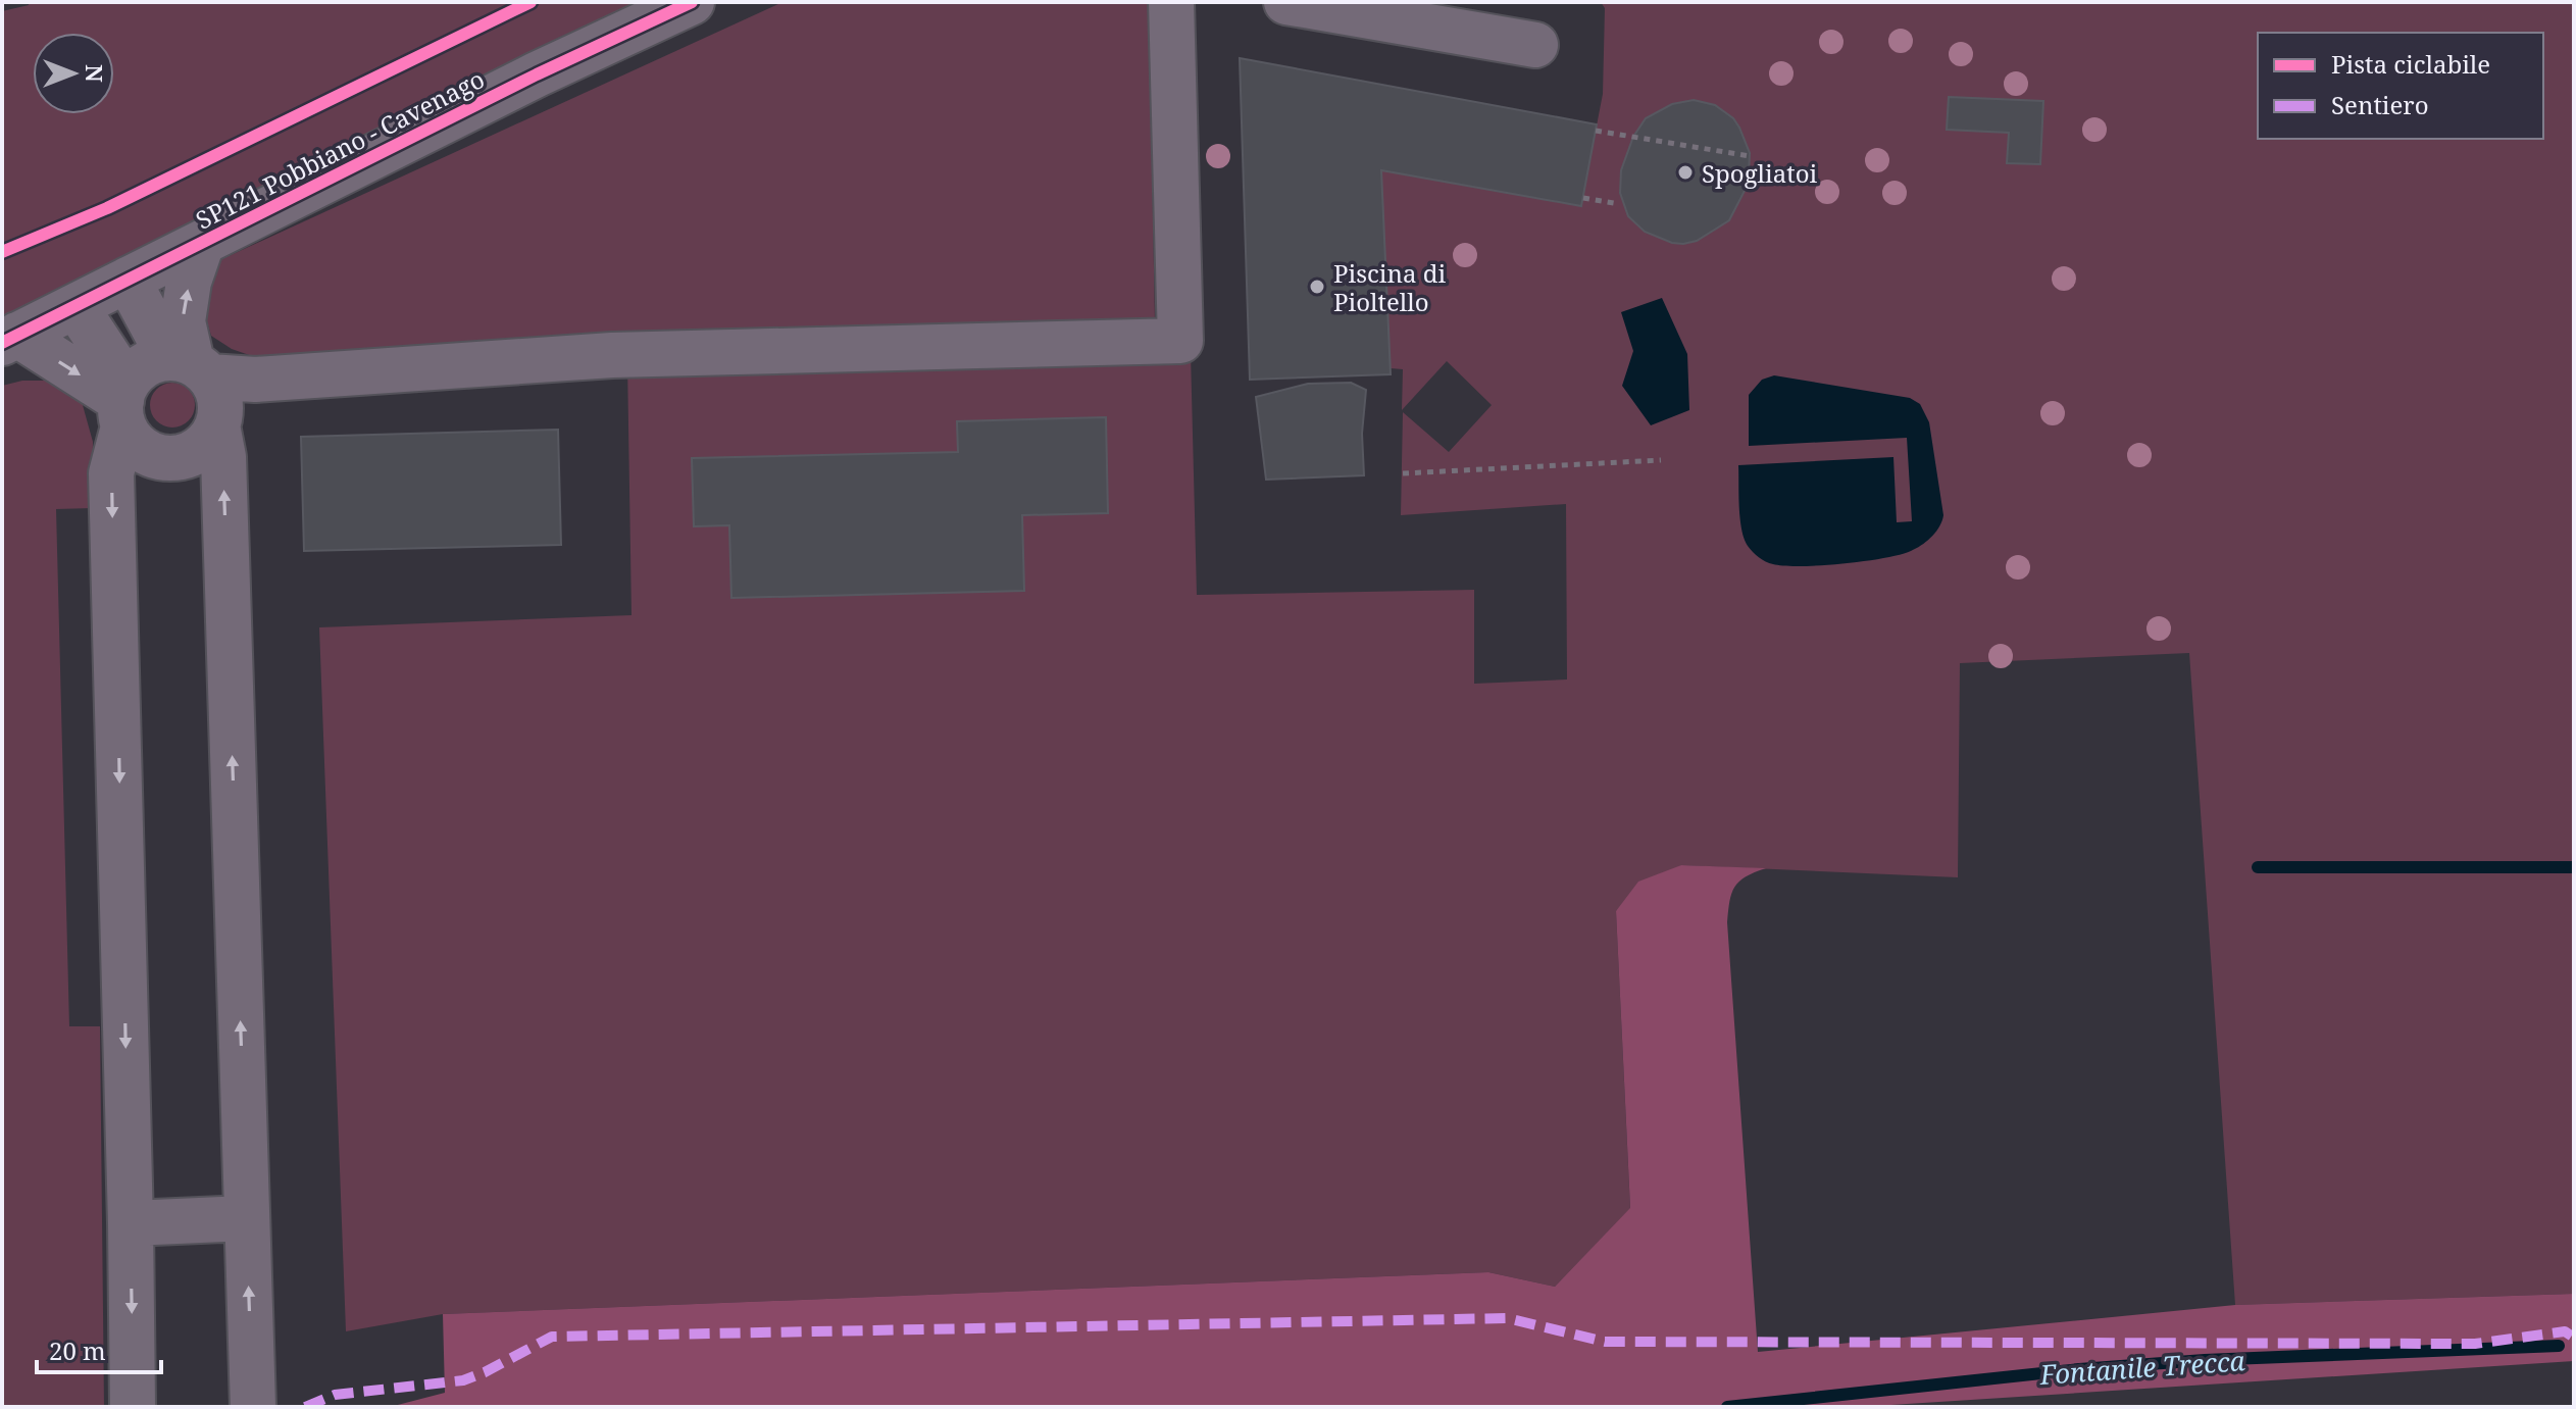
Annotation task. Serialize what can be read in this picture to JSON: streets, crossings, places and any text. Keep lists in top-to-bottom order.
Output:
{
  "streets": {
    "street": ["SP121 Pobbiano - Cavenago"]
  },
  "water": ["Fontanile Trecca"],
  "places": ["Spogliatoi", "Piscina di Pioltello"],
  "legend": ["Pista ciclabile", "Sentiero"],
  "scale_bar": "20 m",
  "north": "right"
}
